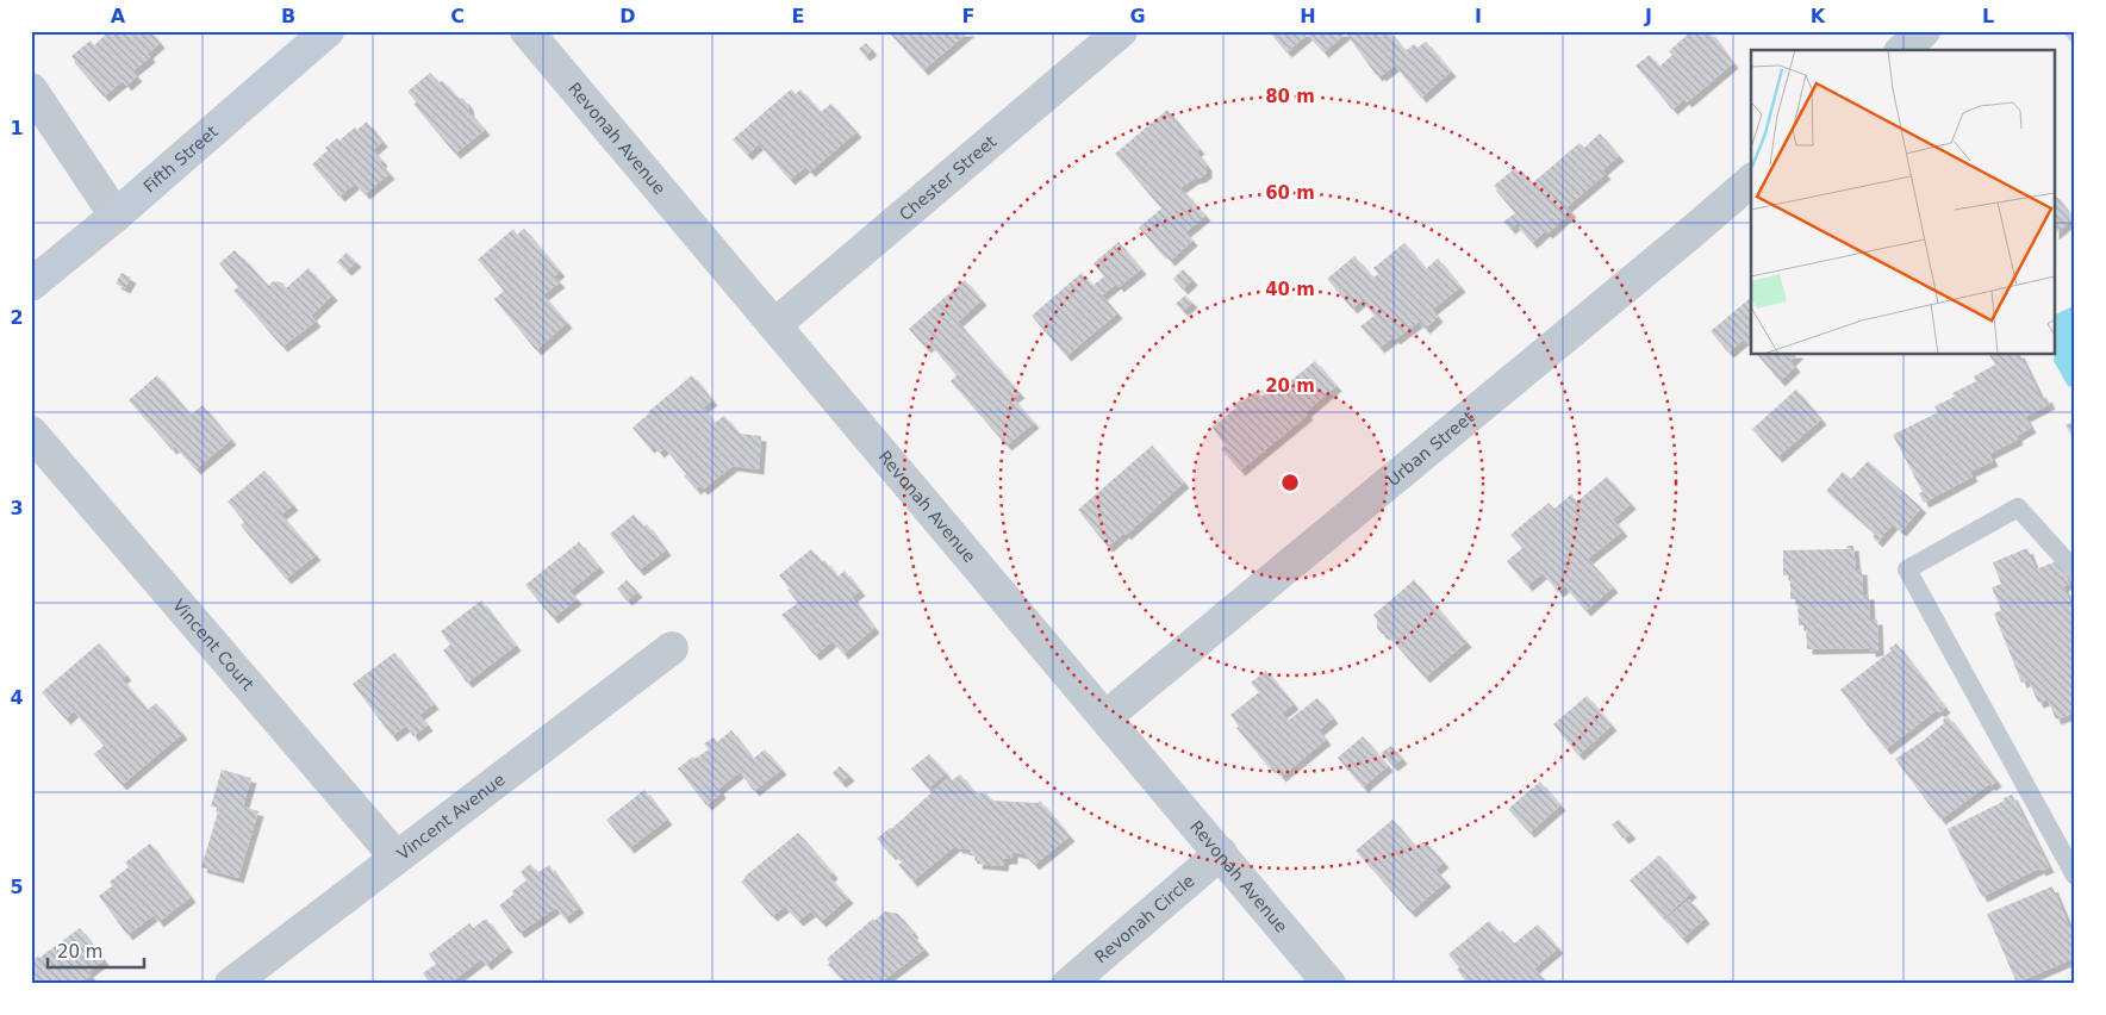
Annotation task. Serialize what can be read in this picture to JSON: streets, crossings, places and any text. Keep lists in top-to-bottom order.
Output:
{
  "streets": {
    "street": [
      "Revonah Avenue",
      "Fifth Street",
      "Chester Street",
      "Urban Street",
      "Vincent Court",
      "Vincent Avenue",
      "Revonah Circle"
    ]
  },
  "crossings": [
    ["Revonah Avenue", "Chester Street"],
    ["Revonah Avenue", "Urban Street"],
    ["Revonah Avenue", "Revonah Circle"],
    ["Vincent Court", "Vincent Avenue"]
  ],
  "scale_bar": "20 m",
  "grid": {
    "columns": [
      "A",
      "B",
      "C",
      "D",
      "E",
      "F",
      "G",
      "H",
      "I",
      "J",
      "K",
      "L"
    ],
    "rows": [
      "1",
      "2",
      "3",
      "4",
      "5"
    ]
  },
  "rings": [
    "80 m",
    "60 m",
    "40 m",
    "20 m"
  ]
}
